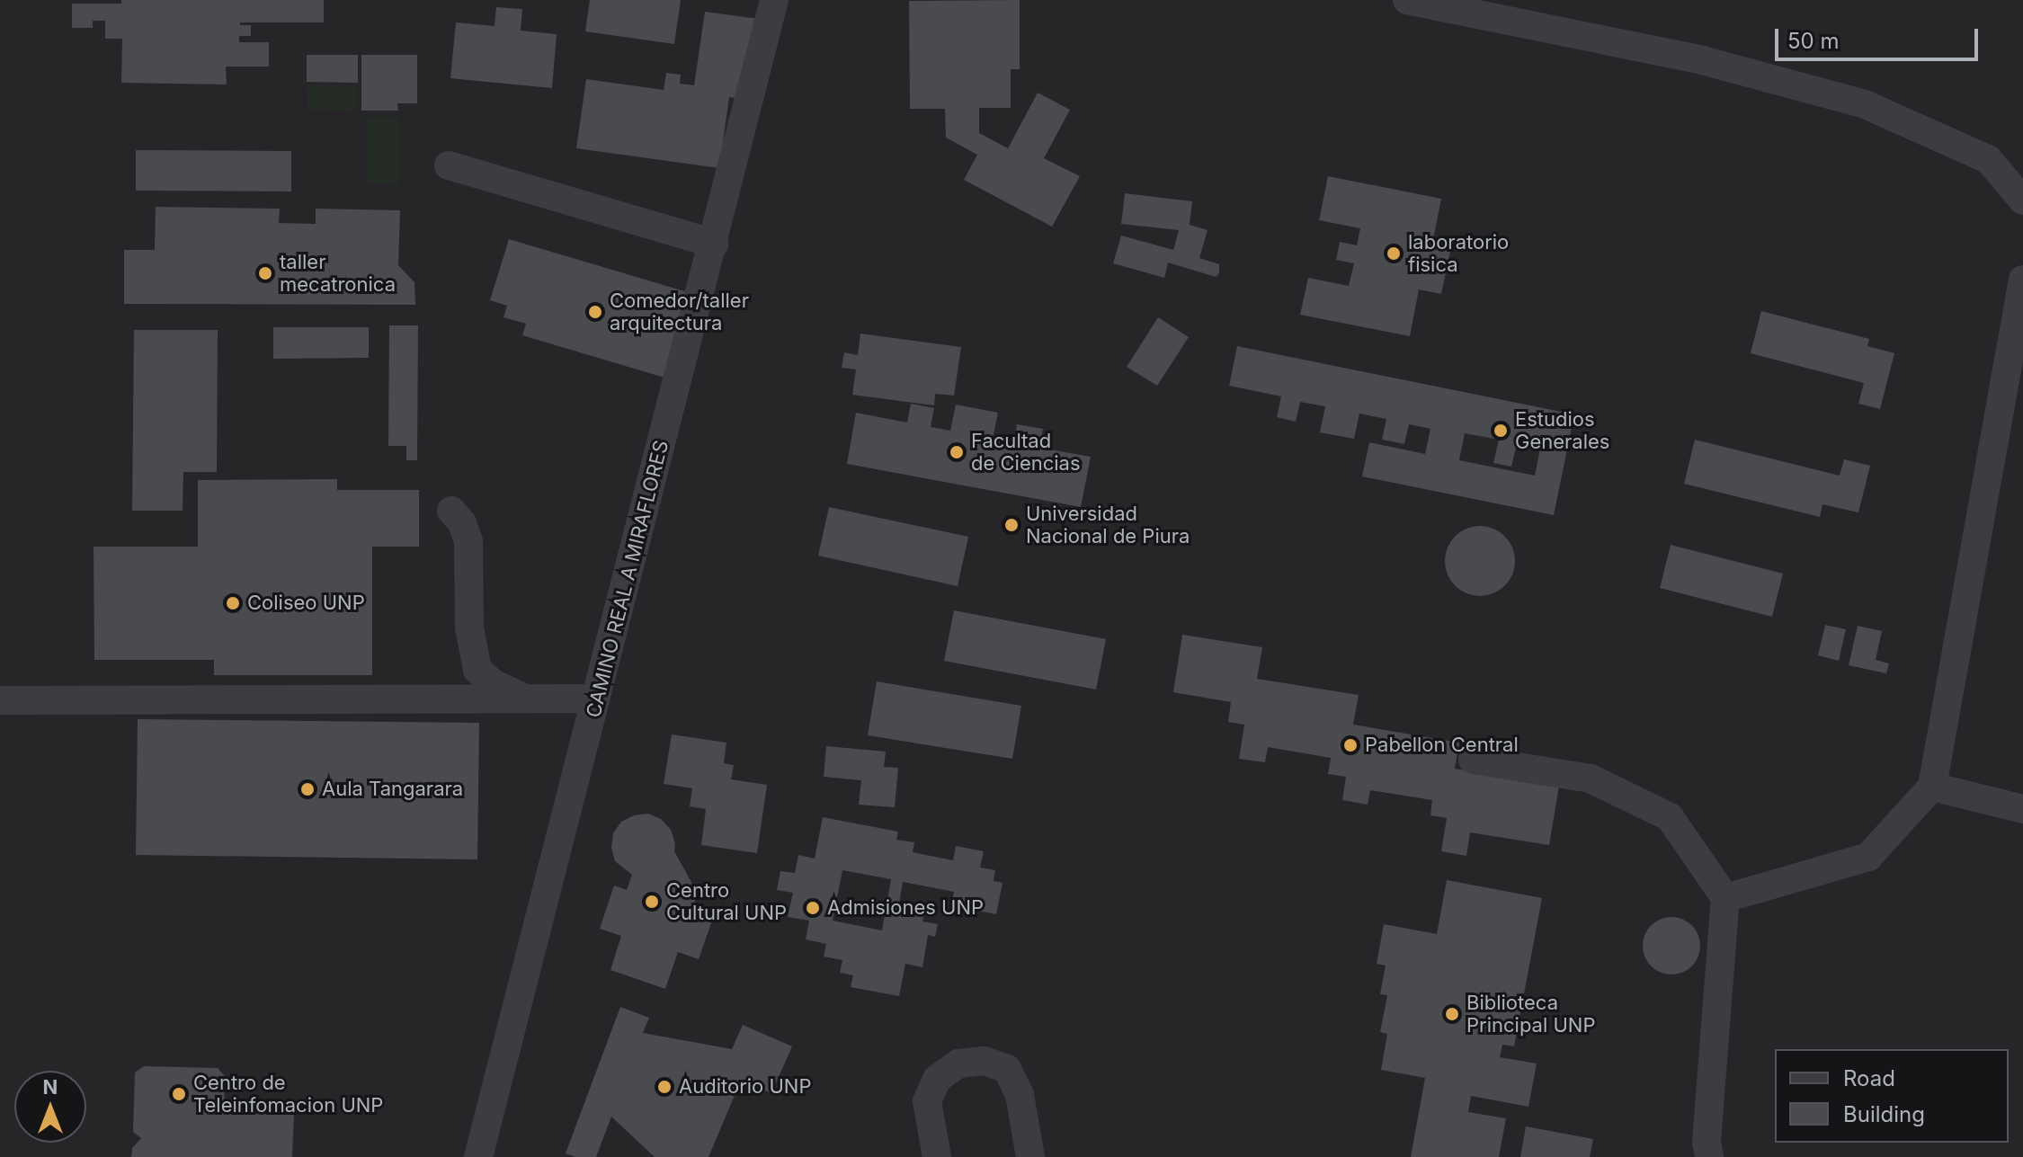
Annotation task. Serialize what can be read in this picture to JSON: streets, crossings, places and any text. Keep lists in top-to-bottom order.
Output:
{
  "streets": {
    "lane": ["CAMINO REAL A MIRAFLORES"]
  },
  "places": [
    "laboratorio fisica",
    "taller mecatronica",
    "Comedor/taller arquitectura",
    "Estudios Generales",
    "Facultad de Ciencias",
    "Universidad Nacional de Piura",
    "Coliseo UNP",
    "Pabellon Central",
    "Aula Tangarara",
    "Centro Cultural UNP",
    "Admisiones UNP",
    "Biblioteca Principal UNP",
    "Auditorio UNP",
    "Centro de Teleinfomacion UNP"
  ],
  "legend": ["Road", "Building"],
  "scale_bar": "50 m",
  "north": "top"
}
